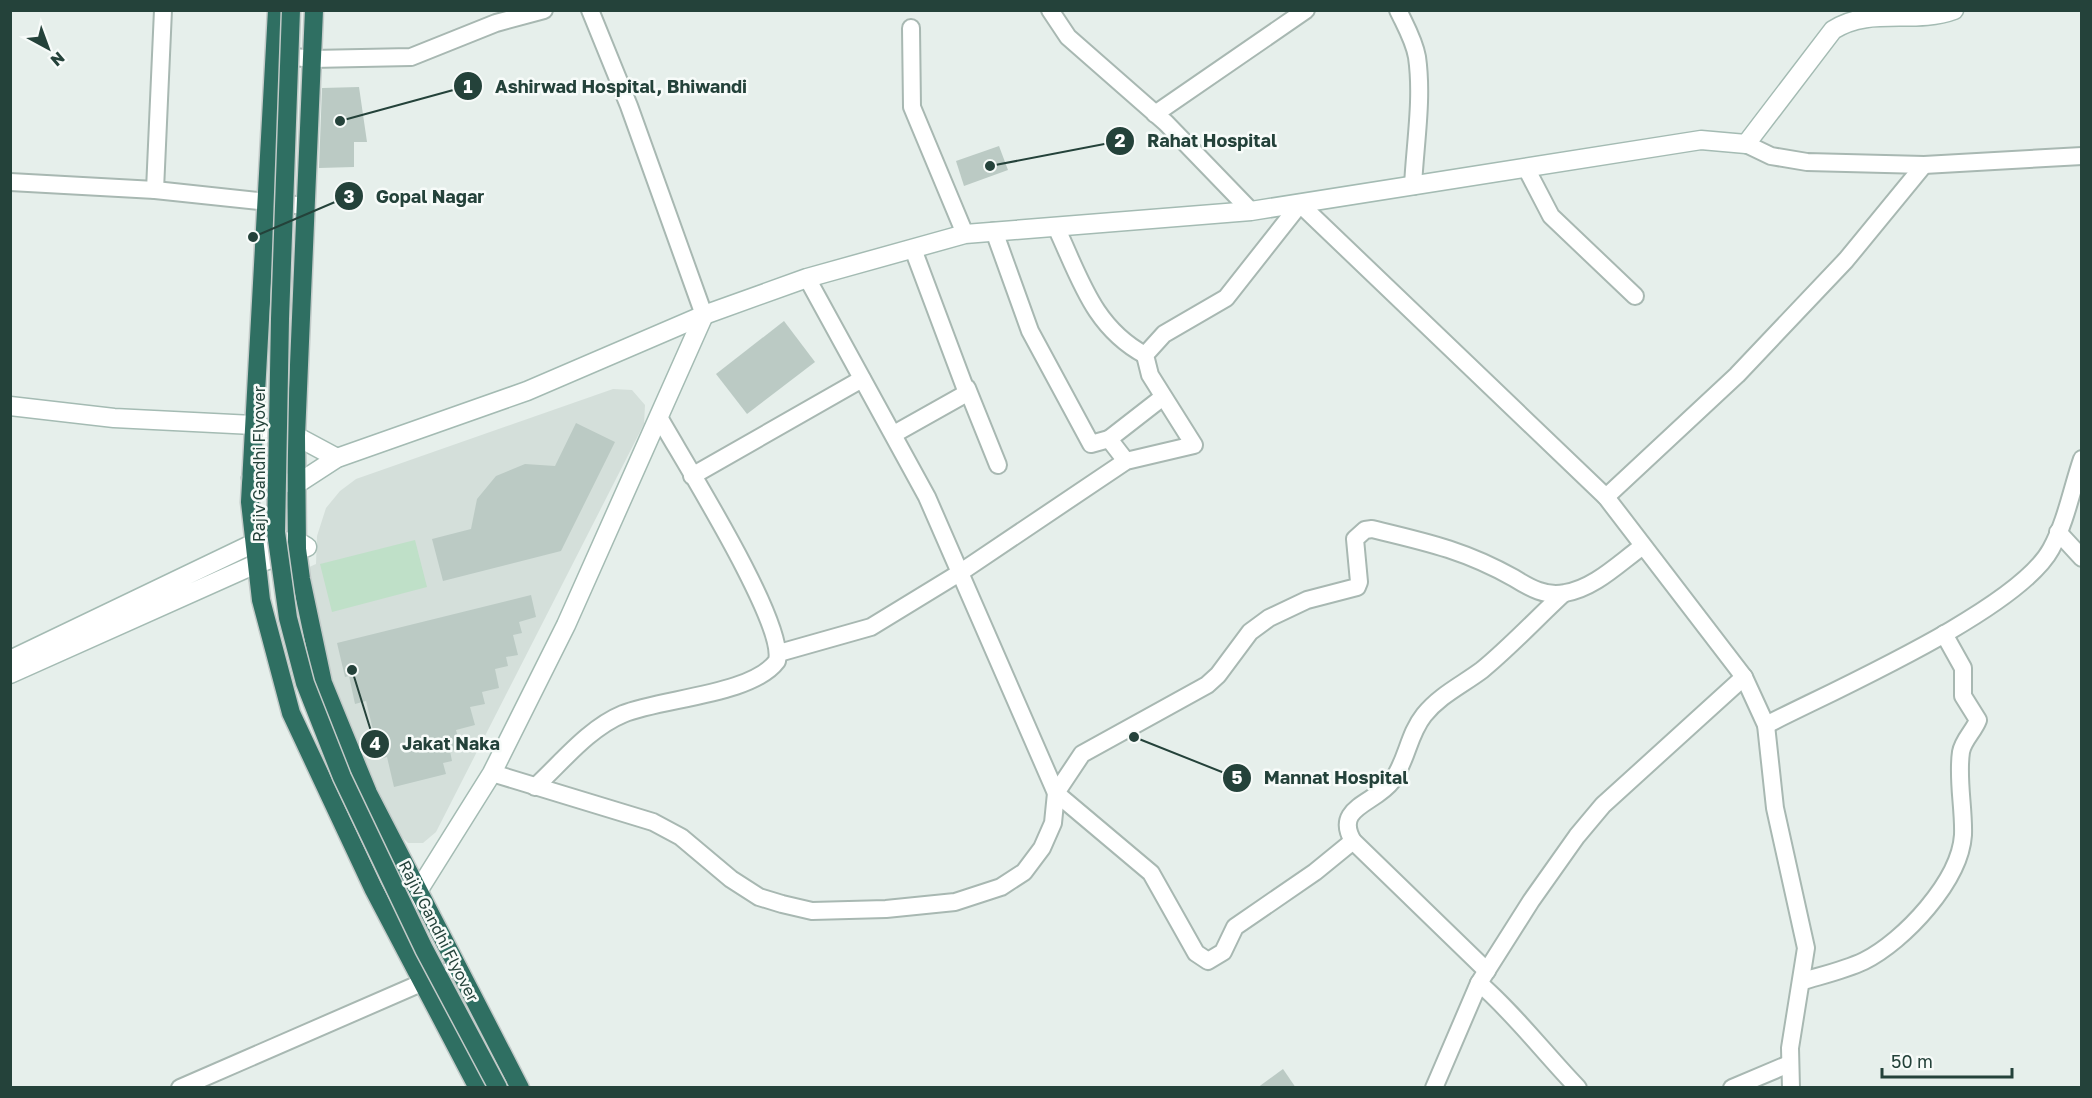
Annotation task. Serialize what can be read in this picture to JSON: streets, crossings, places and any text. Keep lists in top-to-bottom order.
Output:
{
  "streets": {
    "highway": ["Rajiv Gandhi Flyover"]
  },
  "places": [
    "Ashirwad Hospital, Bhiwandi",
    "Rahat Hospital",
    "Gopal Nagar",
    "Jakat Naka",
    "Mannat Hospital"
  ],
  "scale_bar": "50 m",
  "north": "bottom right"
}
